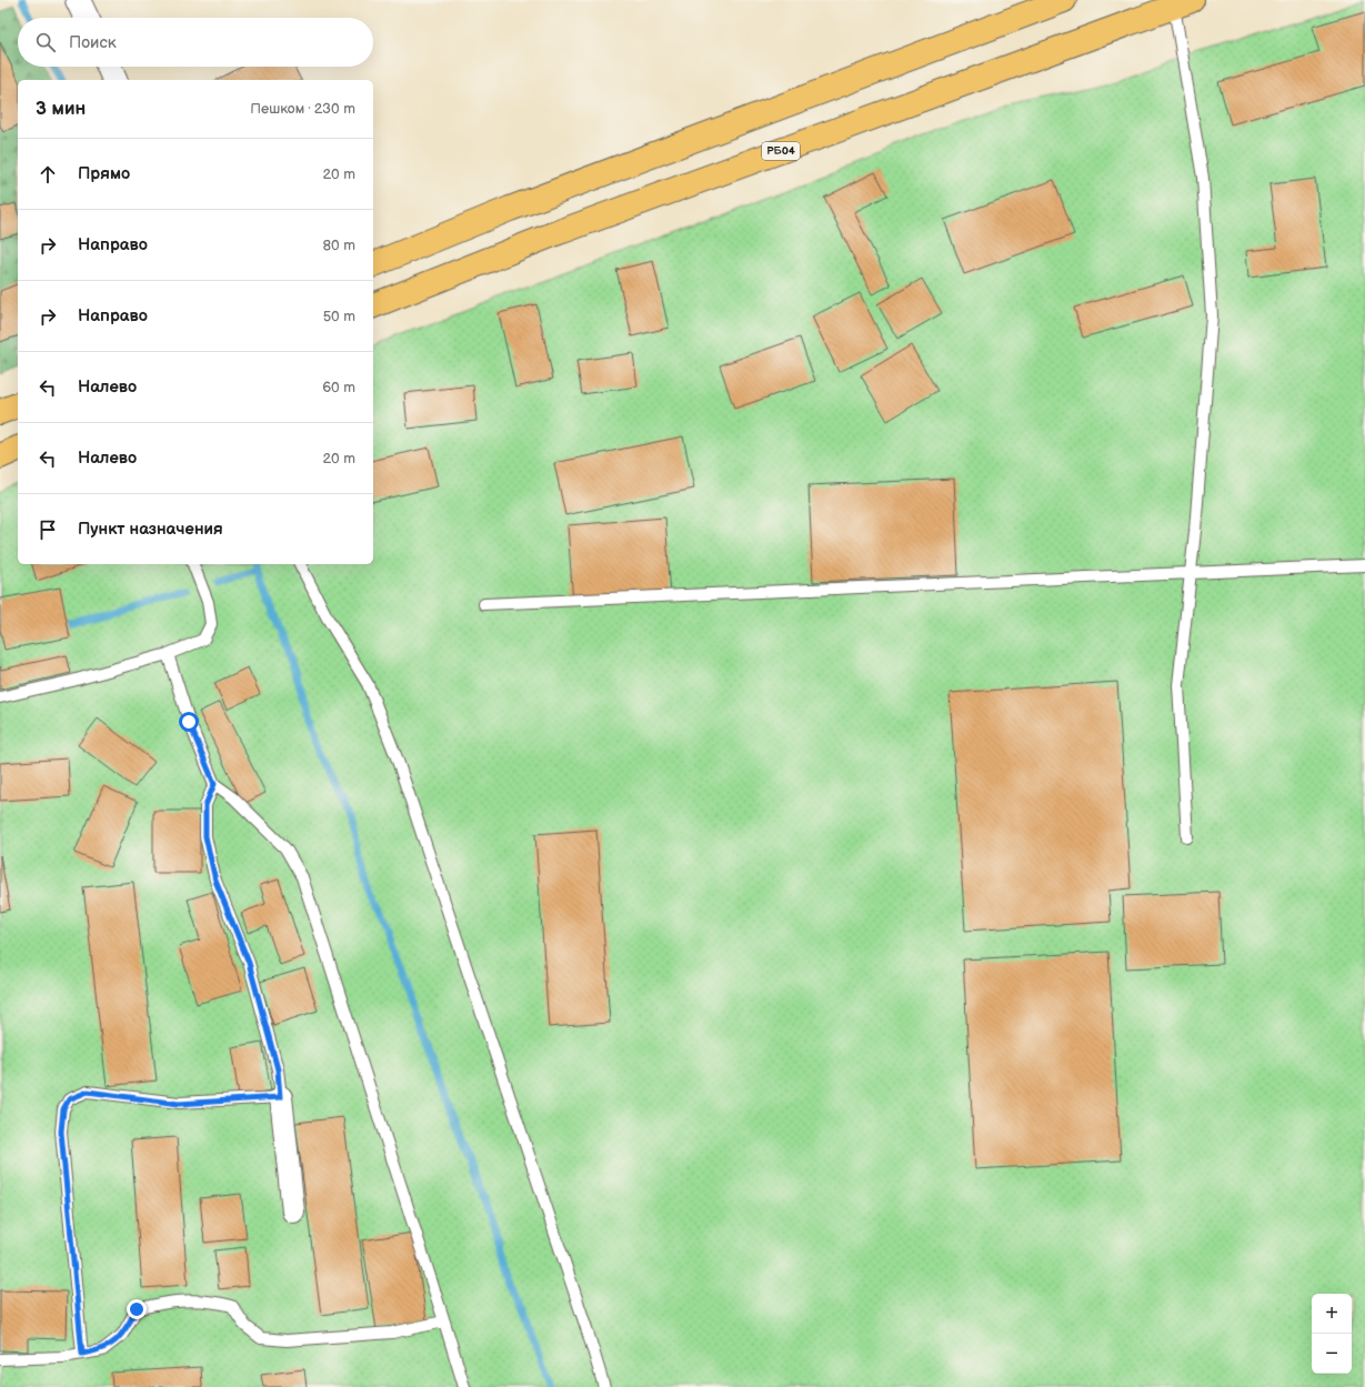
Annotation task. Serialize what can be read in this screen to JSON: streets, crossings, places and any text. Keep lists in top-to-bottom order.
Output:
{
  "streets": {
    "highway": ["РБ04"]
  },
  "page": {
    "search": "Поиск",
    "heading": ["3 мин", "Пешком · 230 m"],
    "list": [
      ["Прямо", "20 m"],
      ["Направо", "80 m"],
      ["Направо", "50 m"],
      ["Налево", "60 m"],
      ["Налево", "20 m"],
      "Пункт назначения"
    ],
    "map_buttons": ["+", "−"]
  }
}
